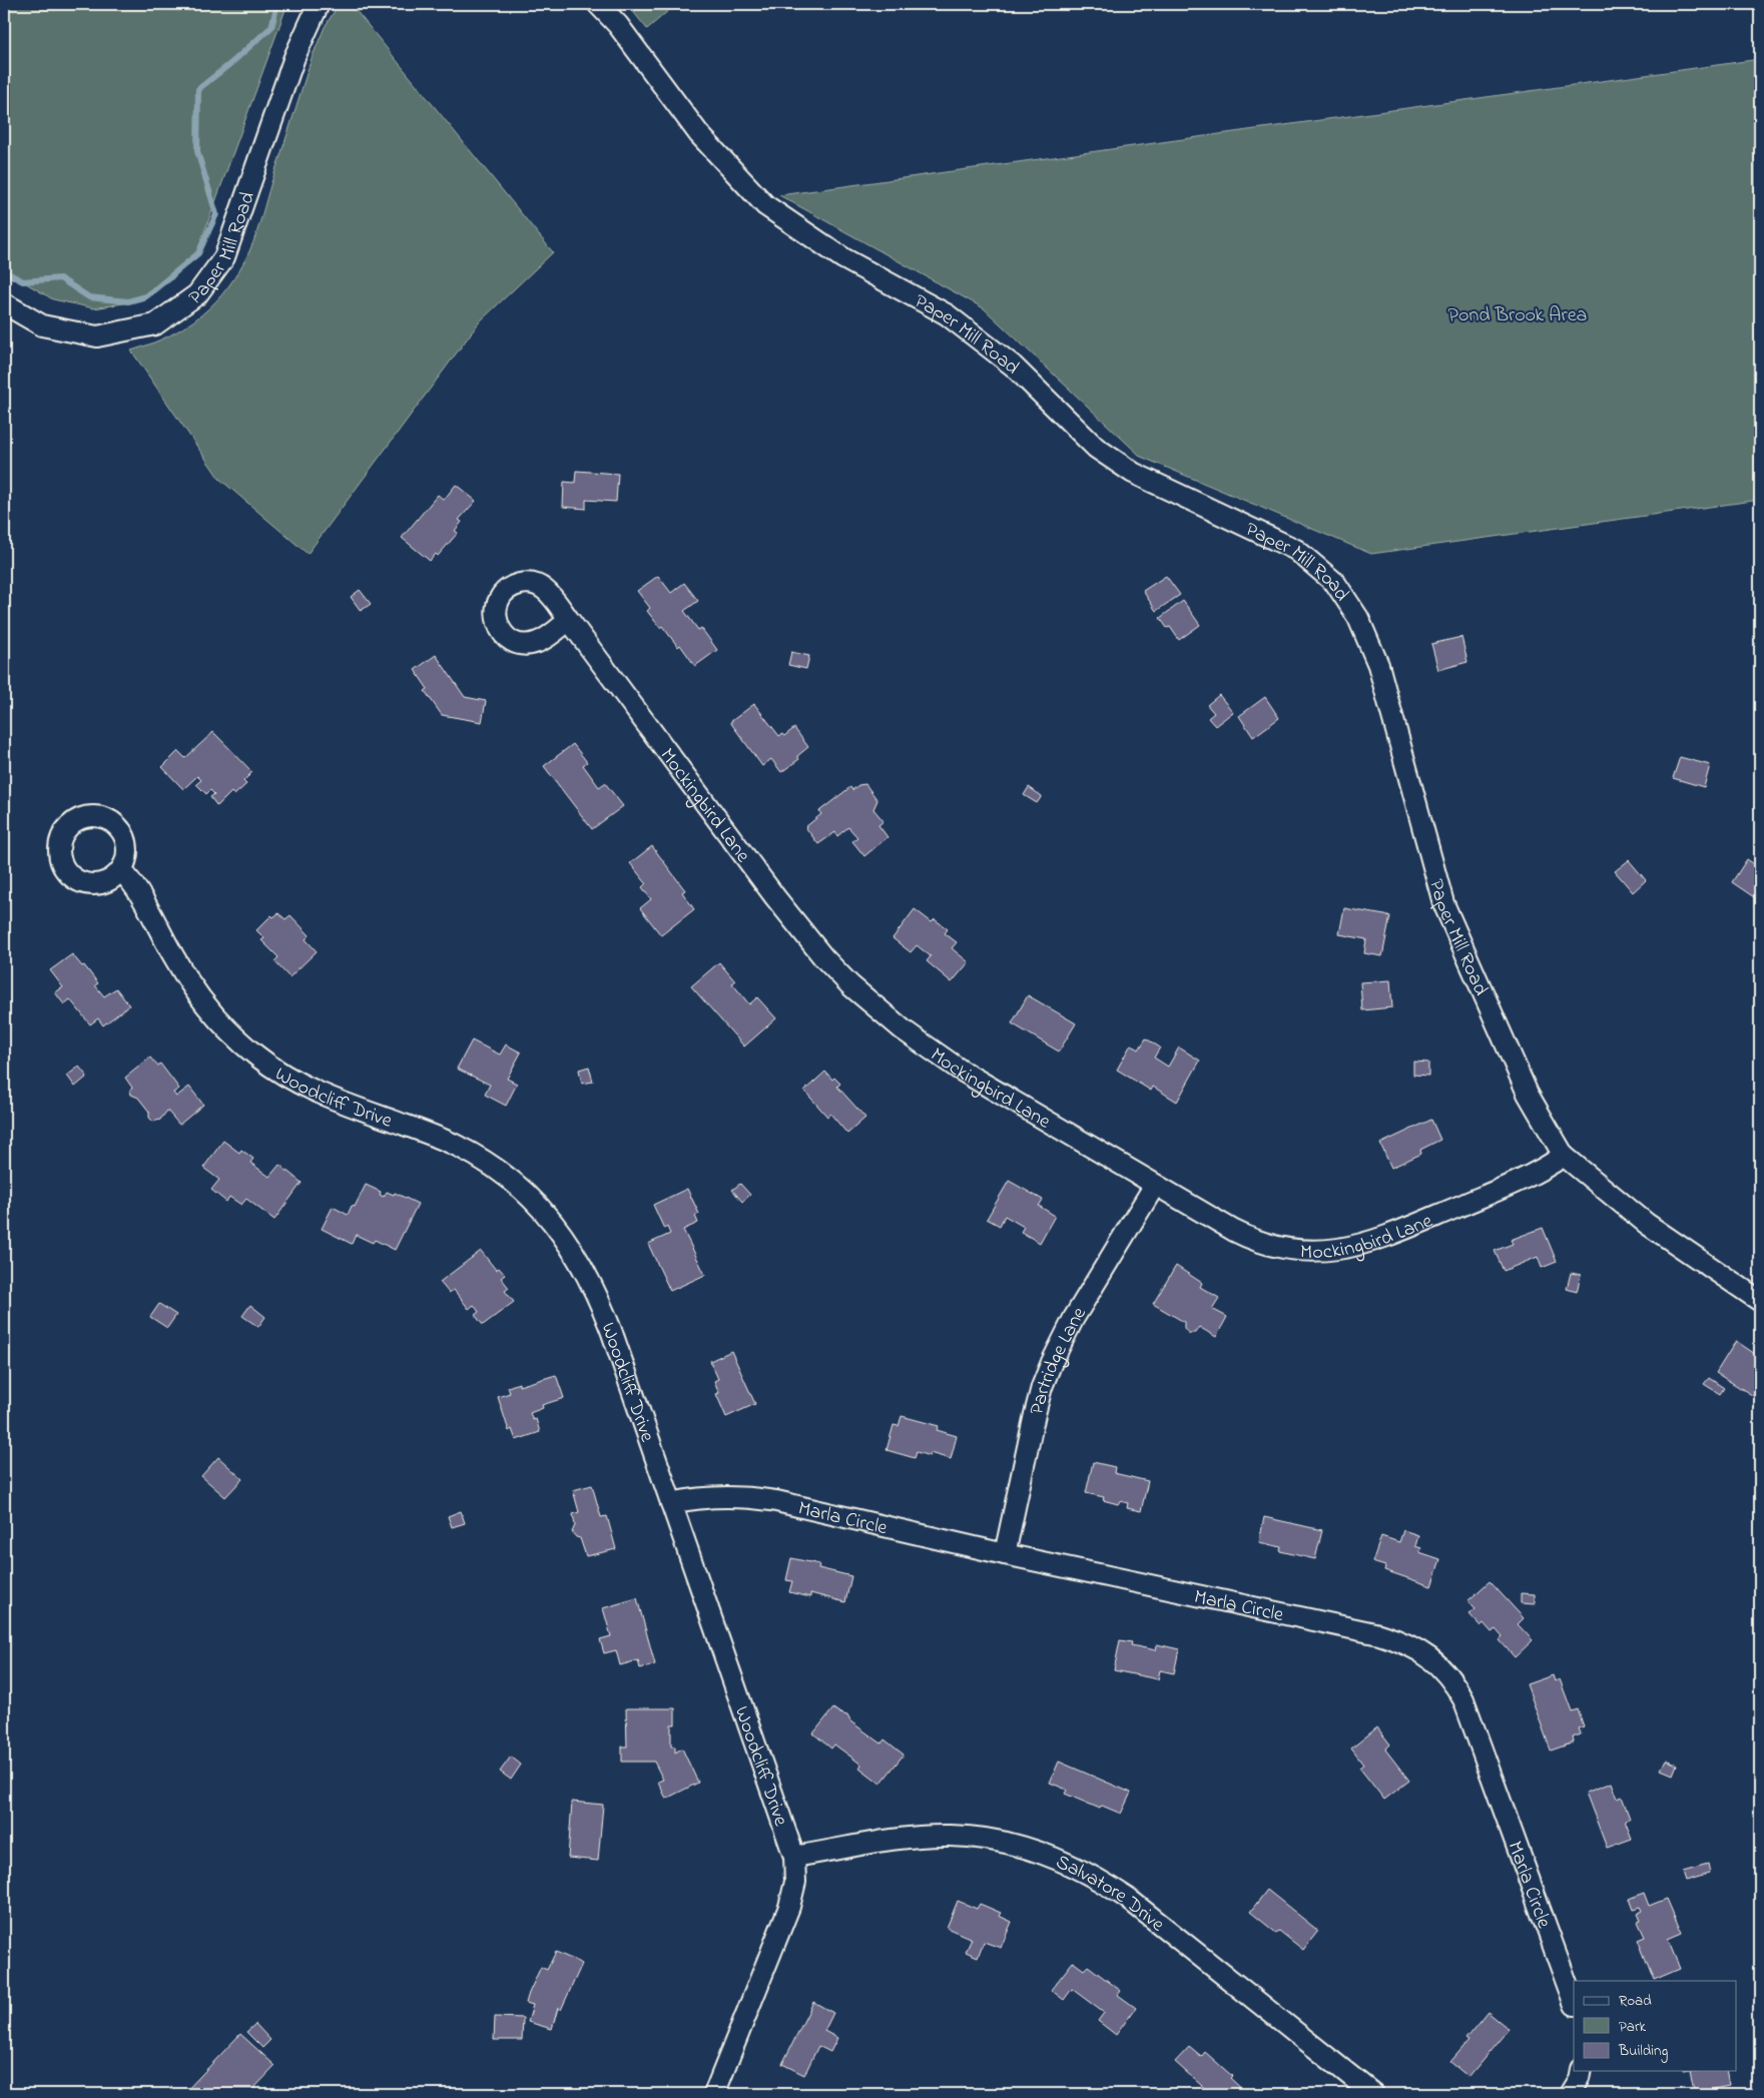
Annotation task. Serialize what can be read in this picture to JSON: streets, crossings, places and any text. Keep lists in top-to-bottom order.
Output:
{
  "streets": {
    "street": [
      "Paper Mill Road",
      "Mockingbird Lane",
      "Woodcliff Drive",
      "Partridge Lane",
      "Marla Circle",
      "Salvatore Drive"
    ]
  },
  "crossings": [
    ["Paper Mill Road", "Mockingbird Lane"],
    ["Mockingbird Lane", "Partridge Lane"],
    ["Woodcliff Drive", "Marla Circle"],
    ["Woodcliff Drive", "Salvatore Drive"],
    ["Partridge Lane", "Marla Circle"]
  ],
  "parks": ["Pond Brook Area"],
  "legend": ["Road", "Park", "Building"]
}
